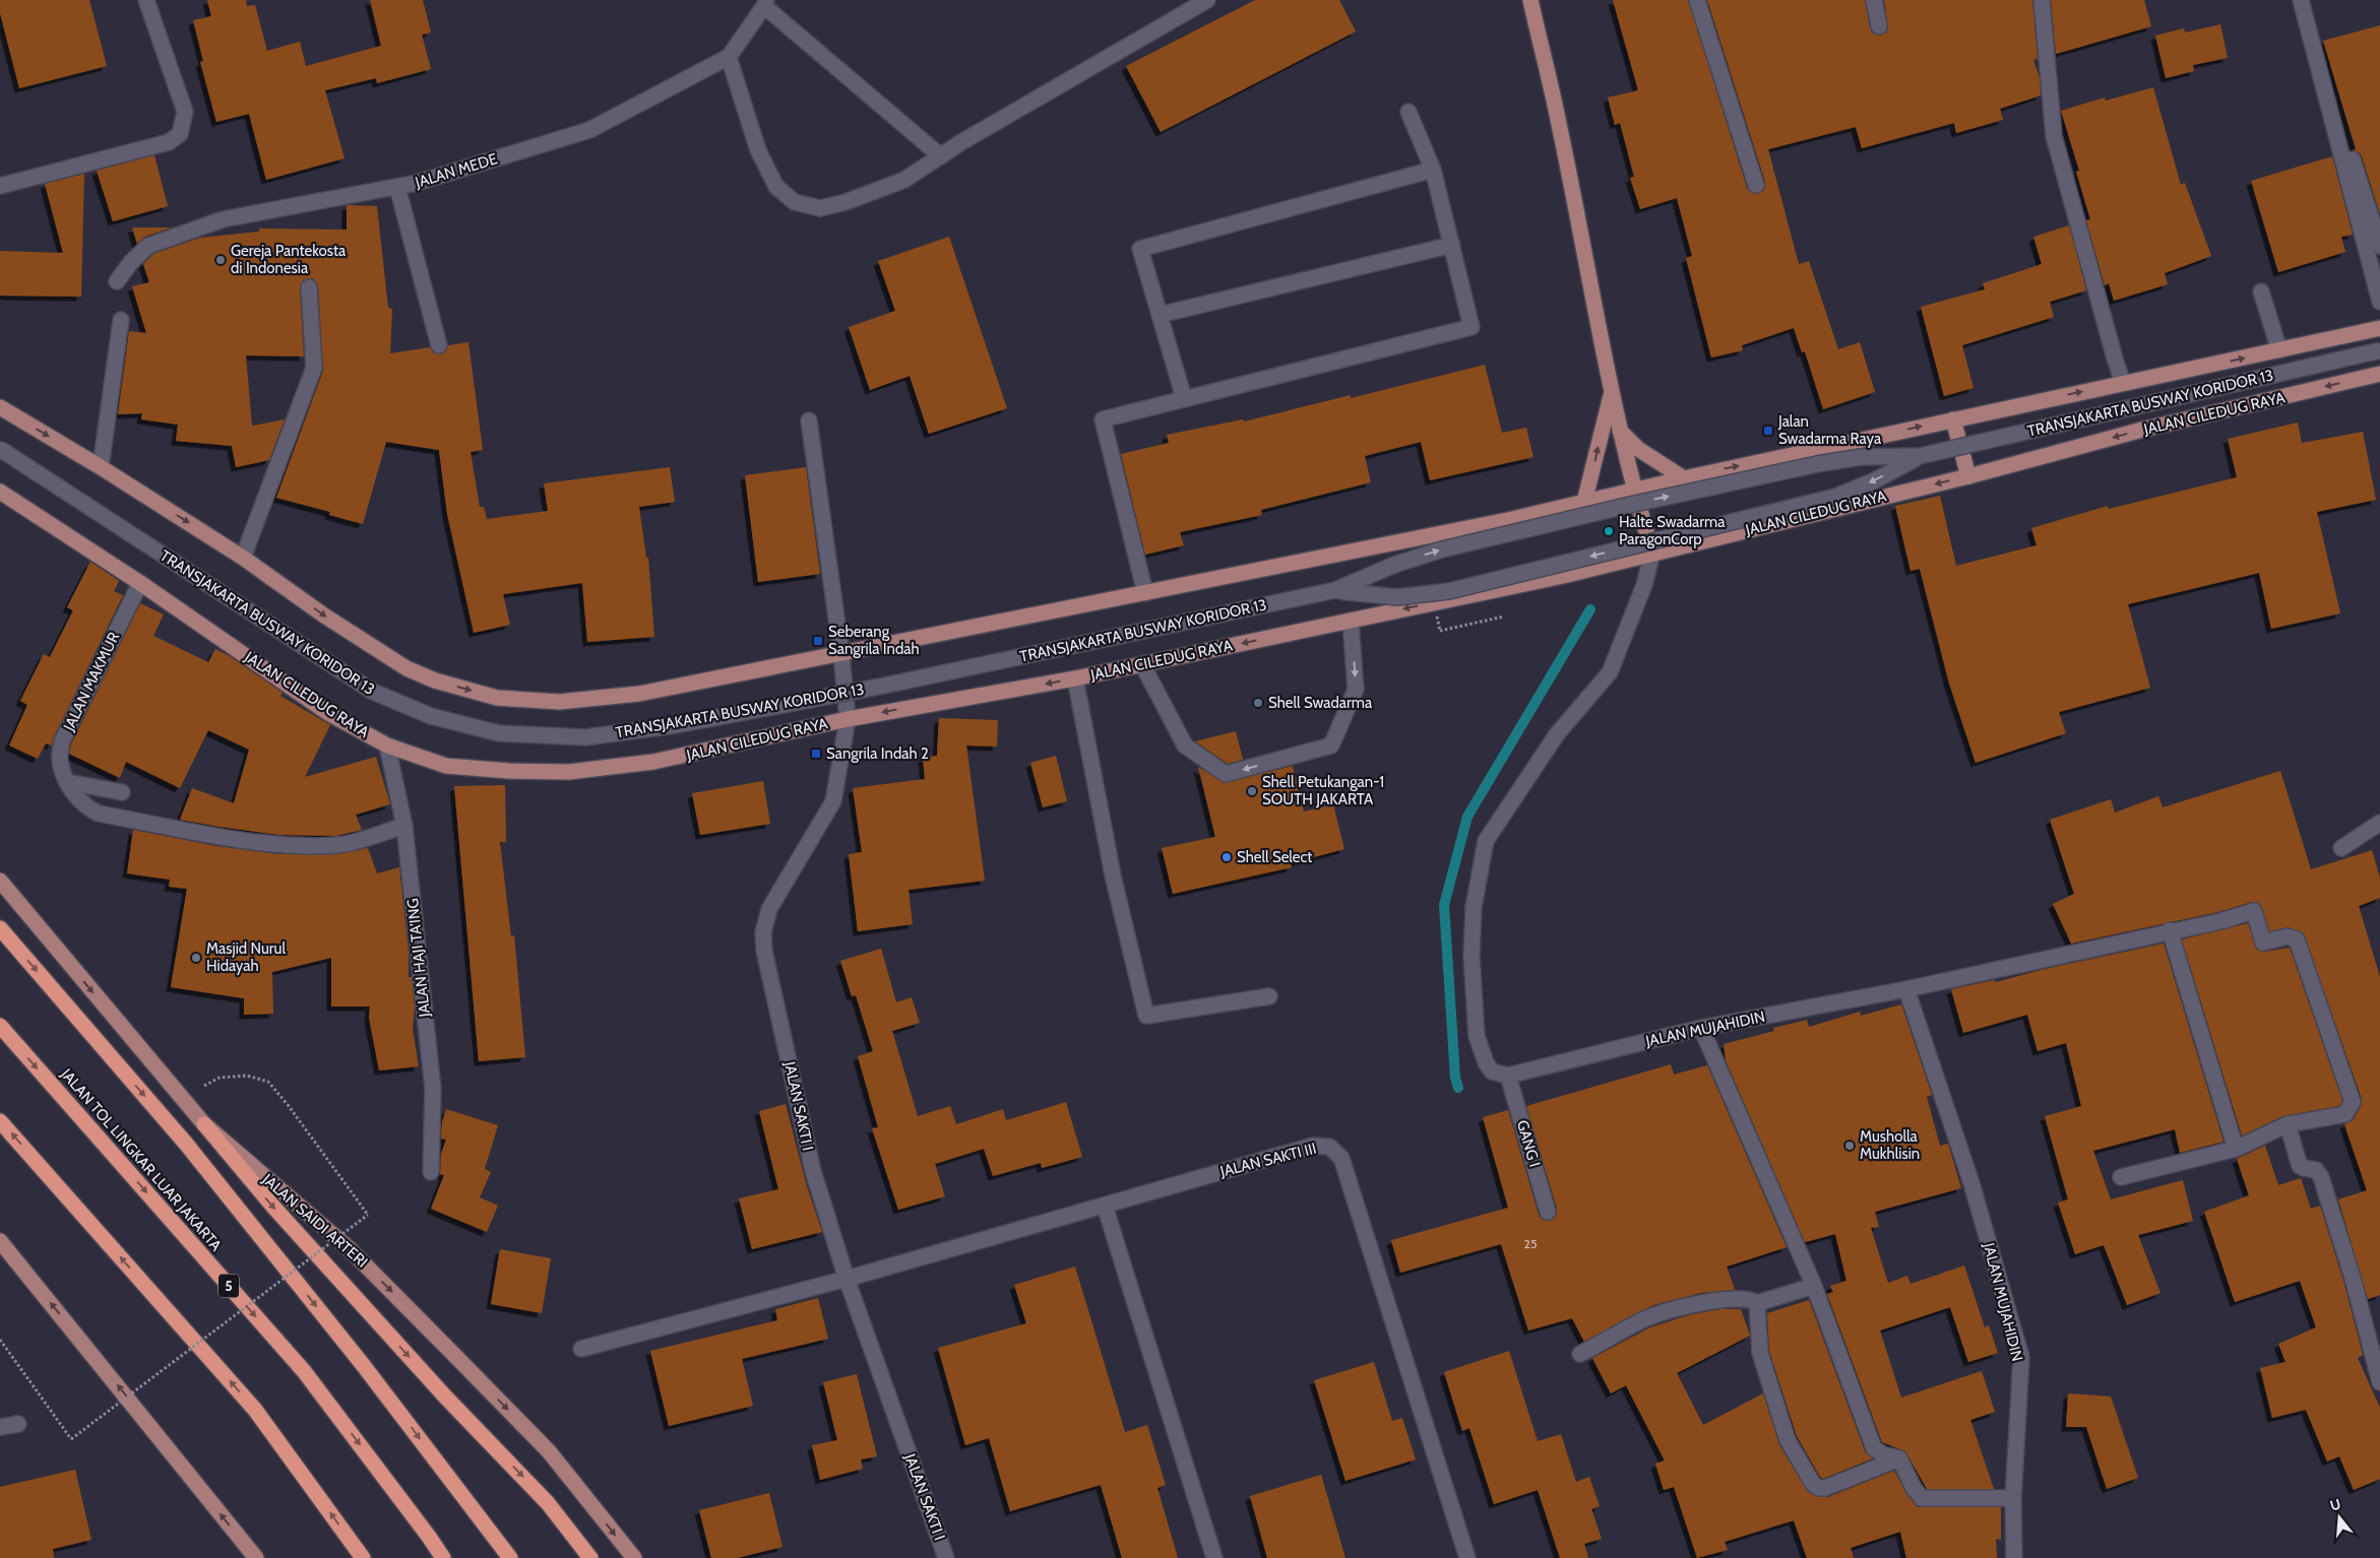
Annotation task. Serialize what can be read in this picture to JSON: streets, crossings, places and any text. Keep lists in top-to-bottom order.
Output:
{
  "streets": {
    "highway": ["JALAN TOL LINGKAR LUAR JAKARTA", "5"],
    "main road": ["JALAN CILEDUG RAYA", "JALAN SAIDI ARTERI"],
    "street": [
      "JALAN MEDE",
      "TRANSJAKARTA BUSWAY KORIDOR 13",
      "JALAN MAKMUR",
      "JALAN HAJI TA'ING",
      "JALAN MUJAHIDIN",
      "JALAN SAKTI I",
      "GANG I",
      "JALAN SAKTI III"
    ]
  },
  "crossings": [
    ["JALAN CILEDUG RAYA", "JALAN MAKMUR"],
    ["JALAN CILEDUG RAYA", "JALAN HAJI TA'ING"],
    ["JALAN CILEDUG RAYA", "JALAN SAKTI I"],
    ["JALAN MUJAHIDIN", "GANG I"],
    ["JALAN SAKTI I", "JALAN SAKTI III"]
  ],
  "one_way": ["JALAN SAIDI ARTERI"],
  "places": {
    "other": [
      "Gereja Pantekosta di Indonesia",
      "Halte Swadarma ParagonCorp",
      "Shell Swadarma",
      "Shell Petukangan-1 SOUTH JAKARTA",
      "Shell Select",
      "Masjid Nurul Hidayah",
      "Musholla Mukhlisin"
    ],
    "transit": ["Jalan Swadarma Raya", "Seberang Sangrila Indah", "Sangrila Indah 2"]
  },
  "house_numbers": ["25"],
  "north": "top"
}
